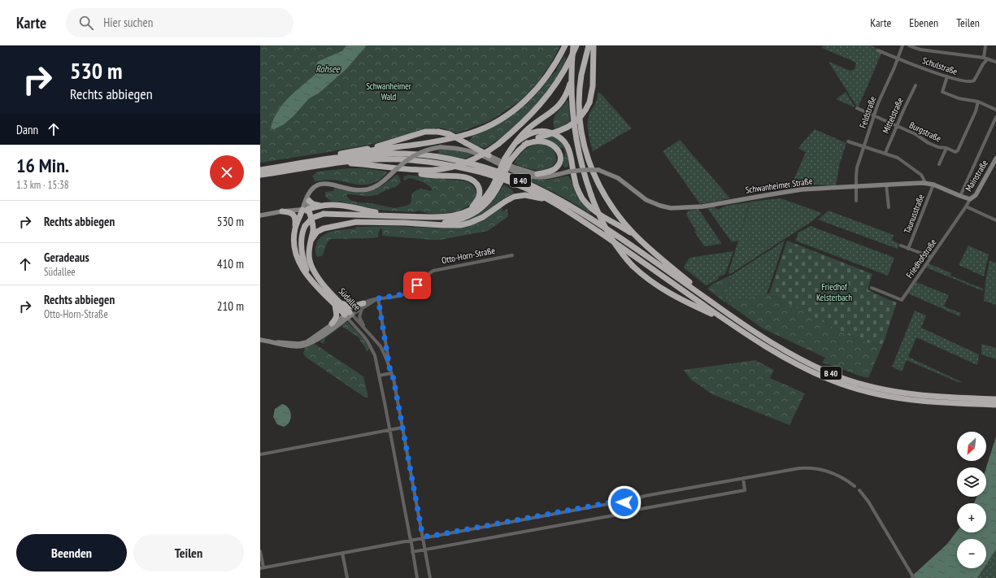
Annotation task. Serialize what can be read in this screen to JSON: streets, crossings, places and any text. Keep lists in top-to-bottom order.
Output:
{
  "streets": {
    "highway": ["B 40", "Südallee"],
    "street": [
      "Schulstraße",
      "Feldstraße",
      "Mittelstraße",
      "Burgstraße",
      "Mainstraße",
      "Schwanheimer Straße",
      "Taunusstraße",
      "Otto-Horn-Straße",
      "Friedhofstraße"
    ]
  },
  "crossings": [
    ["Schulstraße", "Feldstraße"],
    ["Feldstraße", "Burgstraße"],
    ["Feldstraße", "Schwanheimer Straße"],
    ["Mittelstraße", "Burgstraße"],
    ["Mainstraße", "Schwanheimer Straße"],
    ["Mainstraße", "Friedhofstraße"],
    ["Schwanheimer Straße", "Taunusstraße"],
    ["Schwanheimer Straße", "Friedhofstraße"],
    ["Otto-Horn-Straße", "Südallee"]
  ],
  "water": ["Rohsee"],
  "parks": ["Schwanheimer Wald", "Friedhof Kelsterbach"],
  "north": "bottom left",
  "page": {
    "header": "Karte",
    "search": "Hier suchen",
    "nav": ["Karte", "Ebenen", "Teilen"],
    "turn": ["530 m", "Rechts abbiegen"],
    "then": "Dann",
    "heading": ["16 Min.", "1.3 km · 15:38"],
    "list": [
      {
        "name": "Rechts abbiegen",
        "value": "530 m"
      },
      {
        "name": "Geradeaus",
        "note": "Südallee",
        "value": "410 m"
      },
      {
        "name": "Rechts abbiegen",
        "note": "Otto-Horn-Straße",
        "value": "210 m"
      }
    ],
    "map_buttons": ["+", "−"],
    "buttons": ["Beenden", "Teilen"]
  }
}
